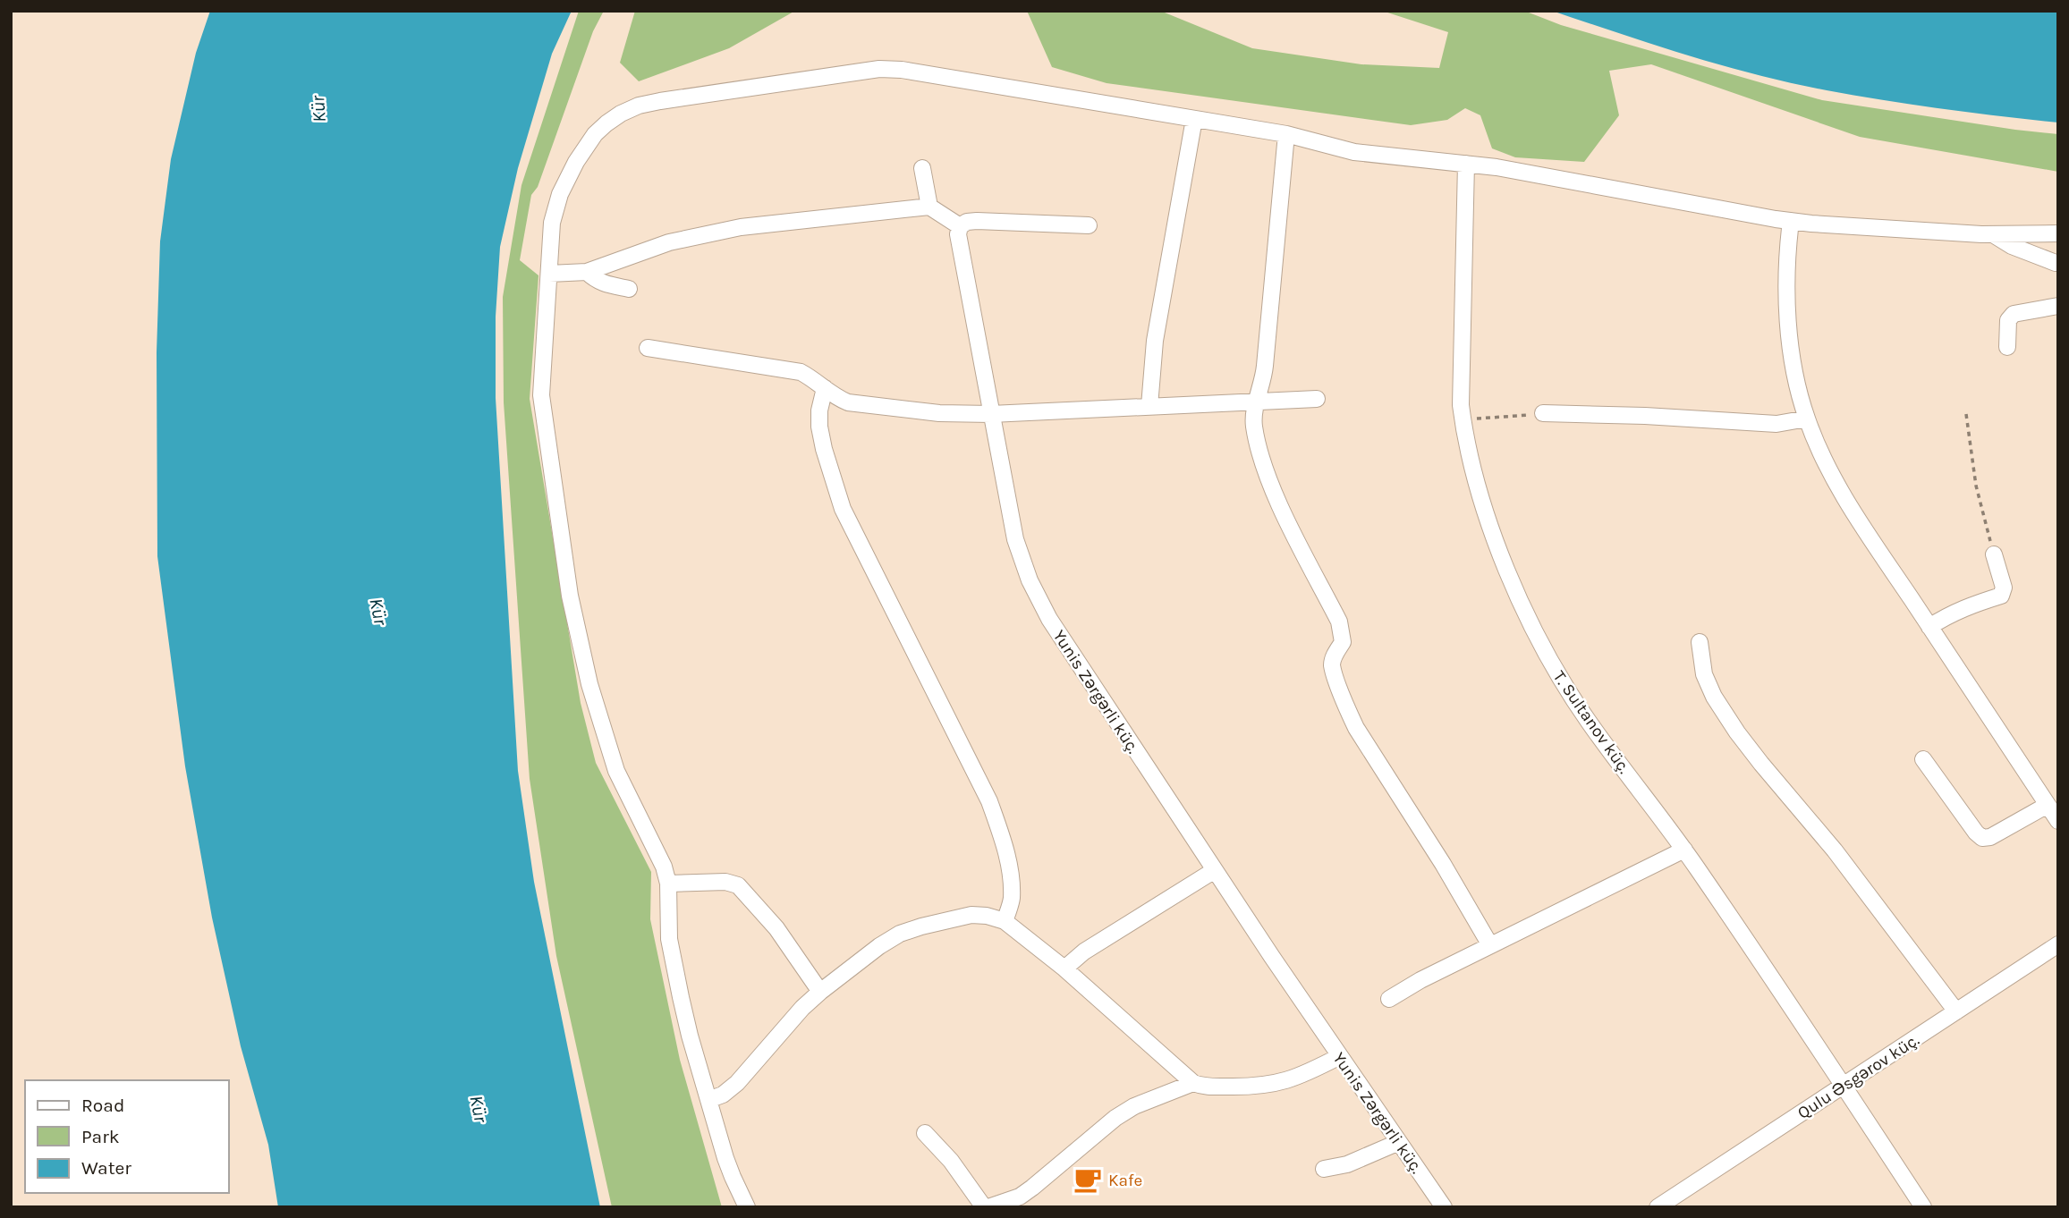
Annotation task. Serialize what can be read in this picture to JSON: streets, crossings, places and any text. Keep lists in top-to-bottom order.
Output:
{
  "streets": {
    "street": ["Yunis Zərgərli küç.", "T. Sultanov küç.", "Qulu Əsgərov küç."]
  },
  "crossings": [
    ["T. Sultanov küç.", "Qulu Əsgərov küç."]
  ],
  "water": ["Kür"],
  "places": {
    "cafe": ["Kafe"]
  },
  "legend": ["Road", "Park", "Water"]
}
